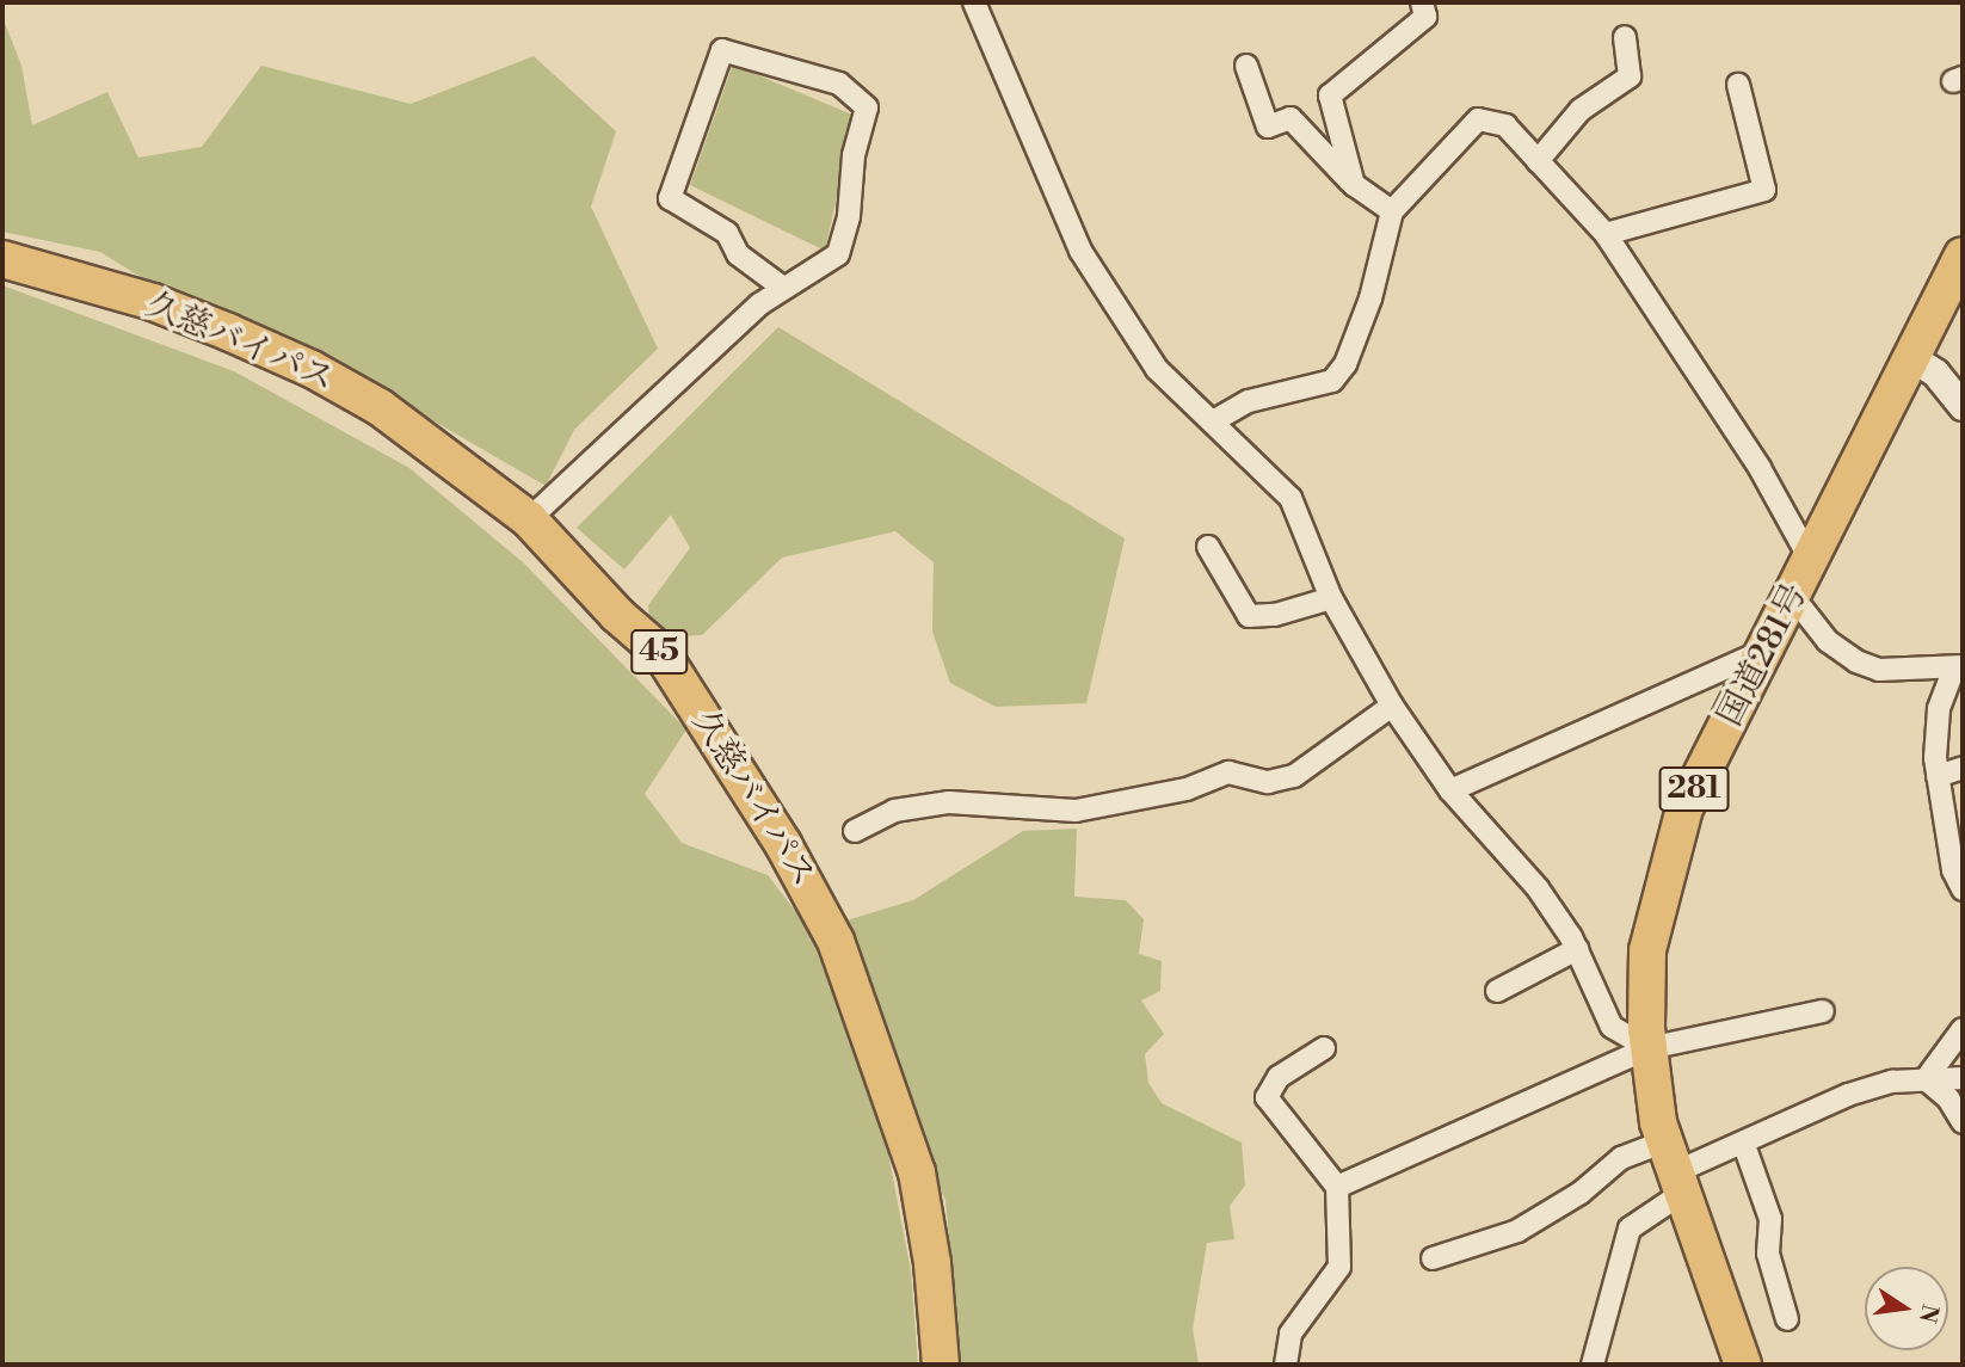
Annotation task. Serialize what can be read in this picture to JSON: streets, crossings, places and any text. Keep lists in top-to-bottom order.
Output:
{
  "streets": {
    "highway": [
      "久慈バイパス",
      "45",
      "国道281号",
      "281"
    ]
  },
  "north": "right"
}
